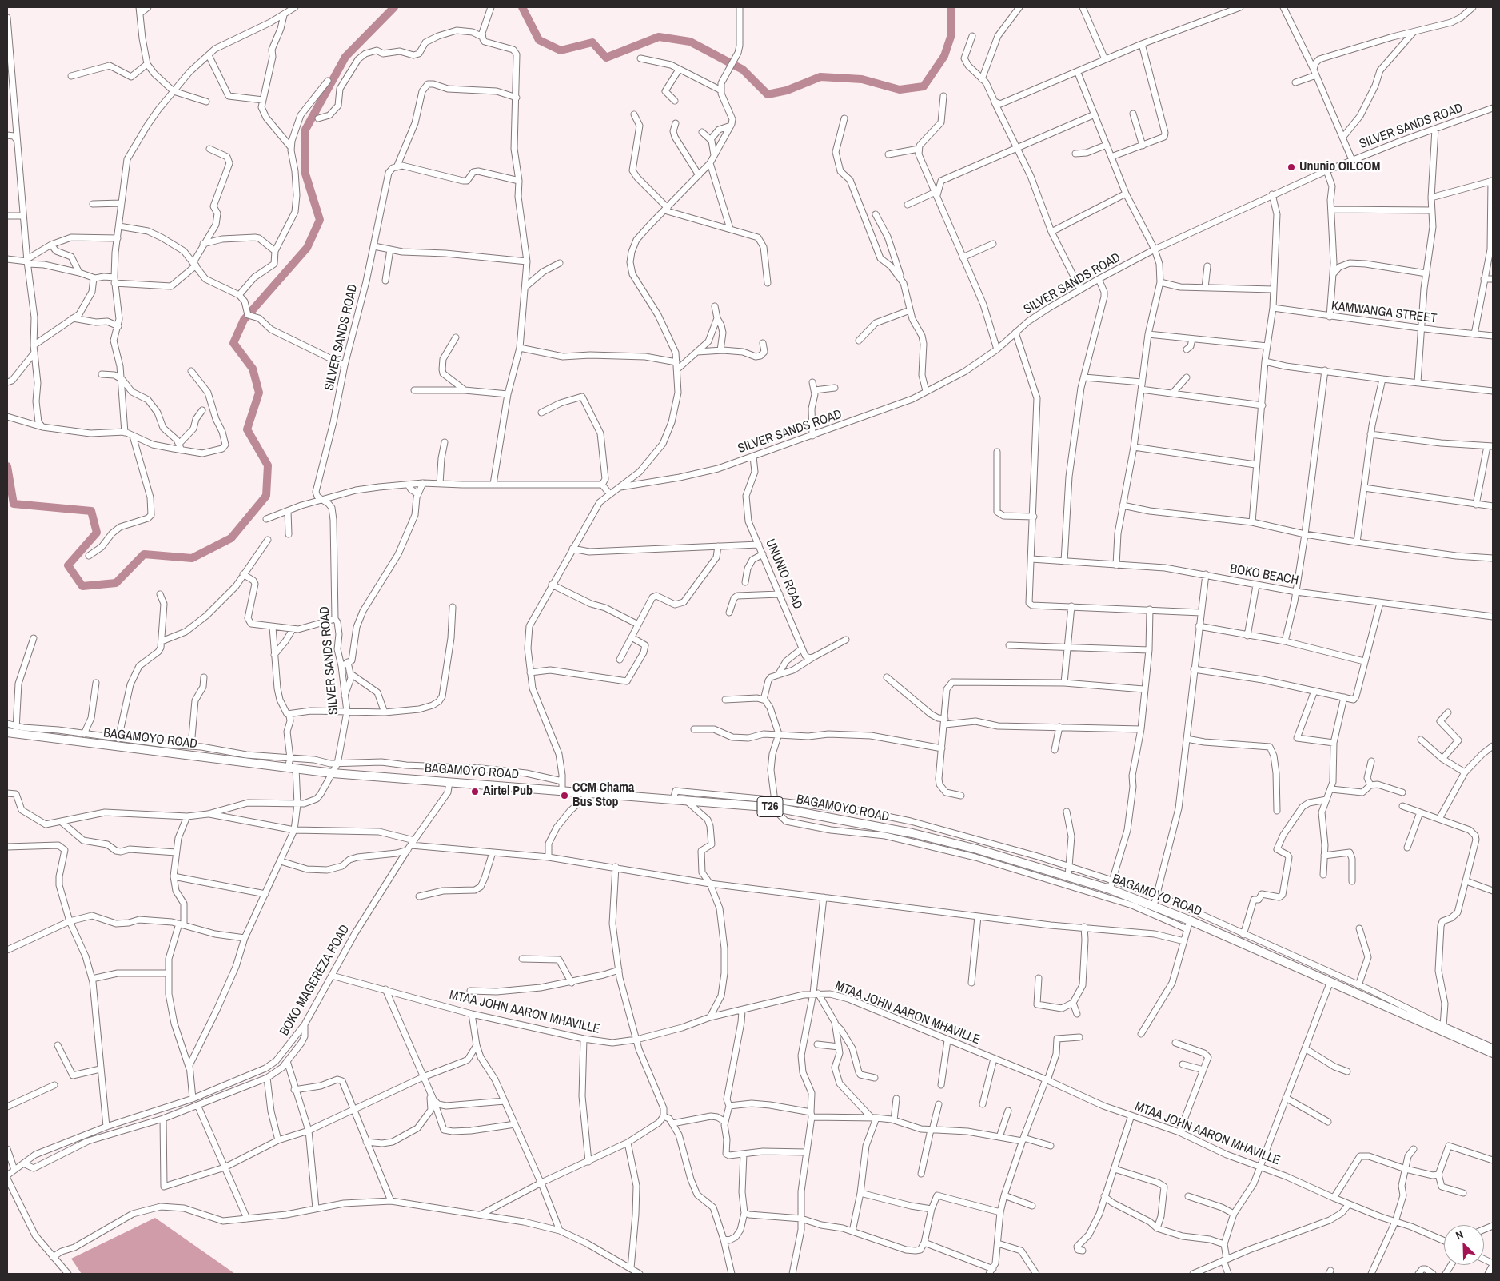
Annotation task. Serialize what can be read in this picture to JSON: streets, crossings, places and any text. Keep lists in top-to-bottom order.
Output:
{
  "streets": {
    "highway": ["BAGAMOYO ROAD", "T26"],
    "street": [
      "SILVER SANDS ROAD",
      "KAMWANGA STREET",
      "UNUNIO ROAD",
      "BOKO BEACH",
      "BOKO MAGEREZA ROAD",
      "MTAA JOHN AARON MHAVILLE"
    ]
  },
  "crossings": [
    ["SILVER SANDS ROAD", "UNUNIO ROAD"],
    ["SILVER SANDS ROAD", "BAGAMOYO ROAD"],
    ["BAGAMOYO ROAD", "BOKO MAGEREZA ROAD"],
    ["BOKO MAGEREZA ROAD", "MTAA JOHN AARON MHAVILLE"]
  ],
  "places": ["Ununio OILCOM", "Airtel Pub", "CCM Chama Bus Stop"],
  "north": "top left"
}
